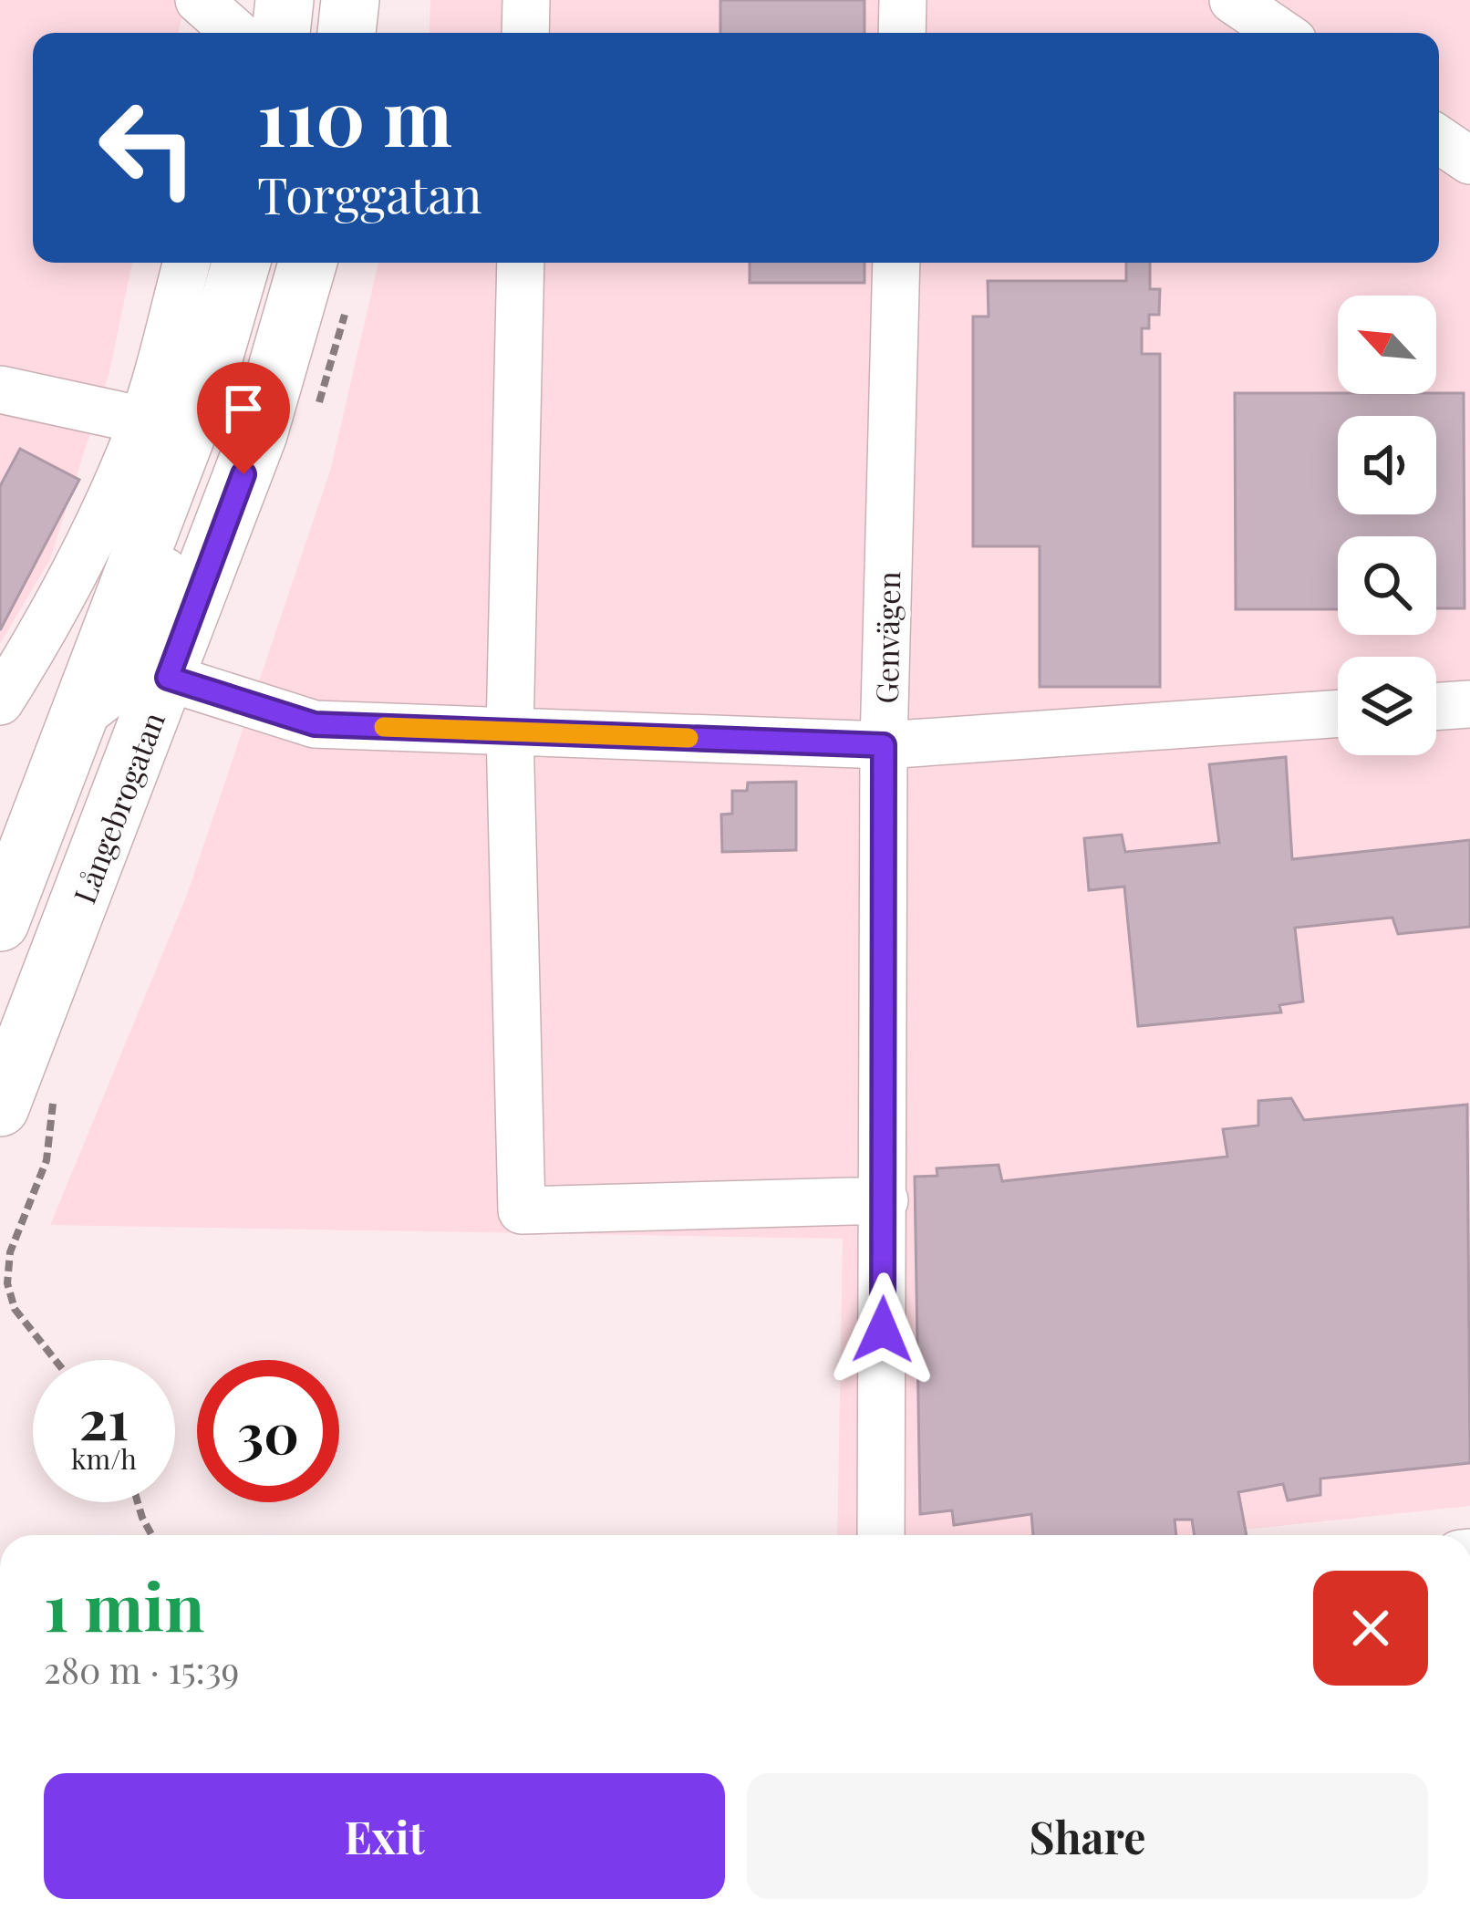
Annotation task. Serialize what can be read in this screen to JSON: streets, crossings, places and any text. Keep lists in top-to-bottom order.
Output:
{
  "streets": {
    "main road": ["Långebrogatan"],
    "street": ["Genvägen"]
  },
  "north": "top left",
  "page": {
    "turn": ["110 m", "Torggatan"],
    "speed": "21 km/h",
    "limit": "30",
    "heading": ["1 min", "280 m · 15:39"],
    "buttons": ["Exit", "Share"]
  }
}
